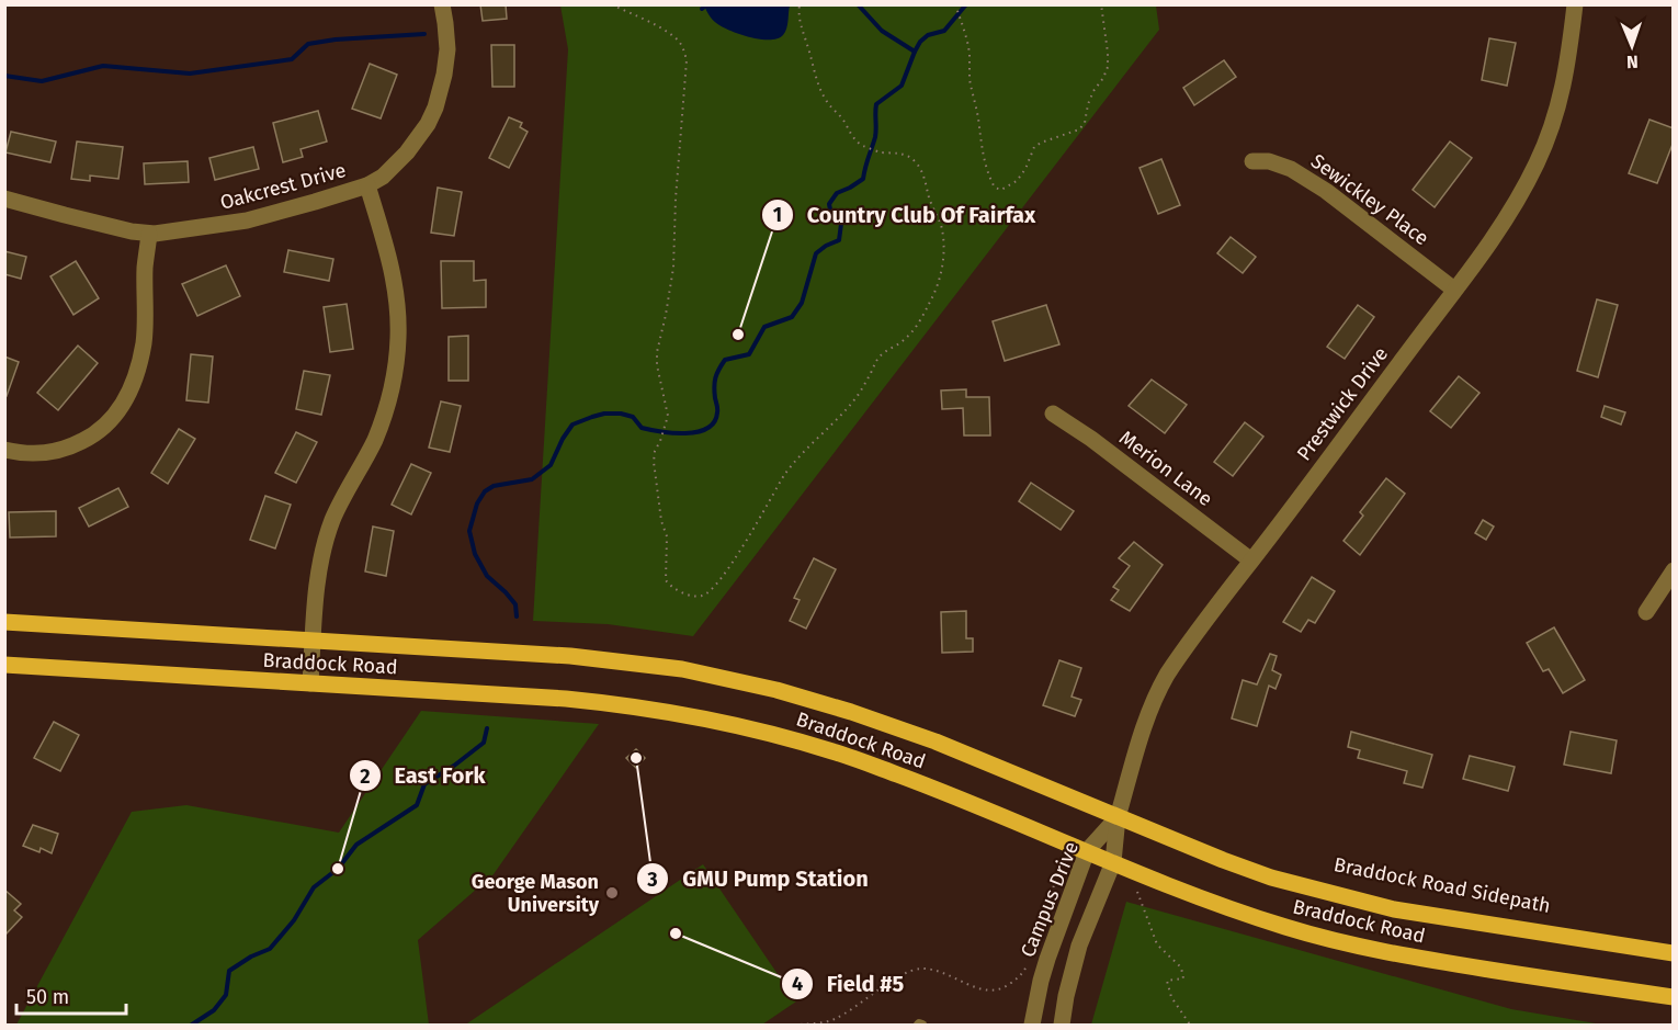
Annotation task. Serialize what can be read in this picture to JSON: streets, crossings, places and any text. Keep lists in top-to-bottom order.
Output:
{
  "streets": {
    "main road": ["Braddock Road"],
    "street": [
      "Oakcrest Drive",
      "Sewickley Place",
      "Prestwick Drive",
      "Merion Lane",
      "Campus Drive"
    ]
  },
  "crossings": [
    ["Sewickley Place", "Prestwick Drive"],
    ["Prestwick Drive", "Merion Lane"],
    ["Prestwick Drive", "Braddock Road"],
    ["Prestwick Drive", "Campus Drive"],
    ["Braddock Road", "Campus Drive"]
  ],
  "places": [
    "Country Club Of Fairfax",
    "GMU Pump Station",
    "East Fork",
    "George Mason University",
    "Field #5"
  ],
  "scale_bar": "50 m",
  "north": "bottom"
}
